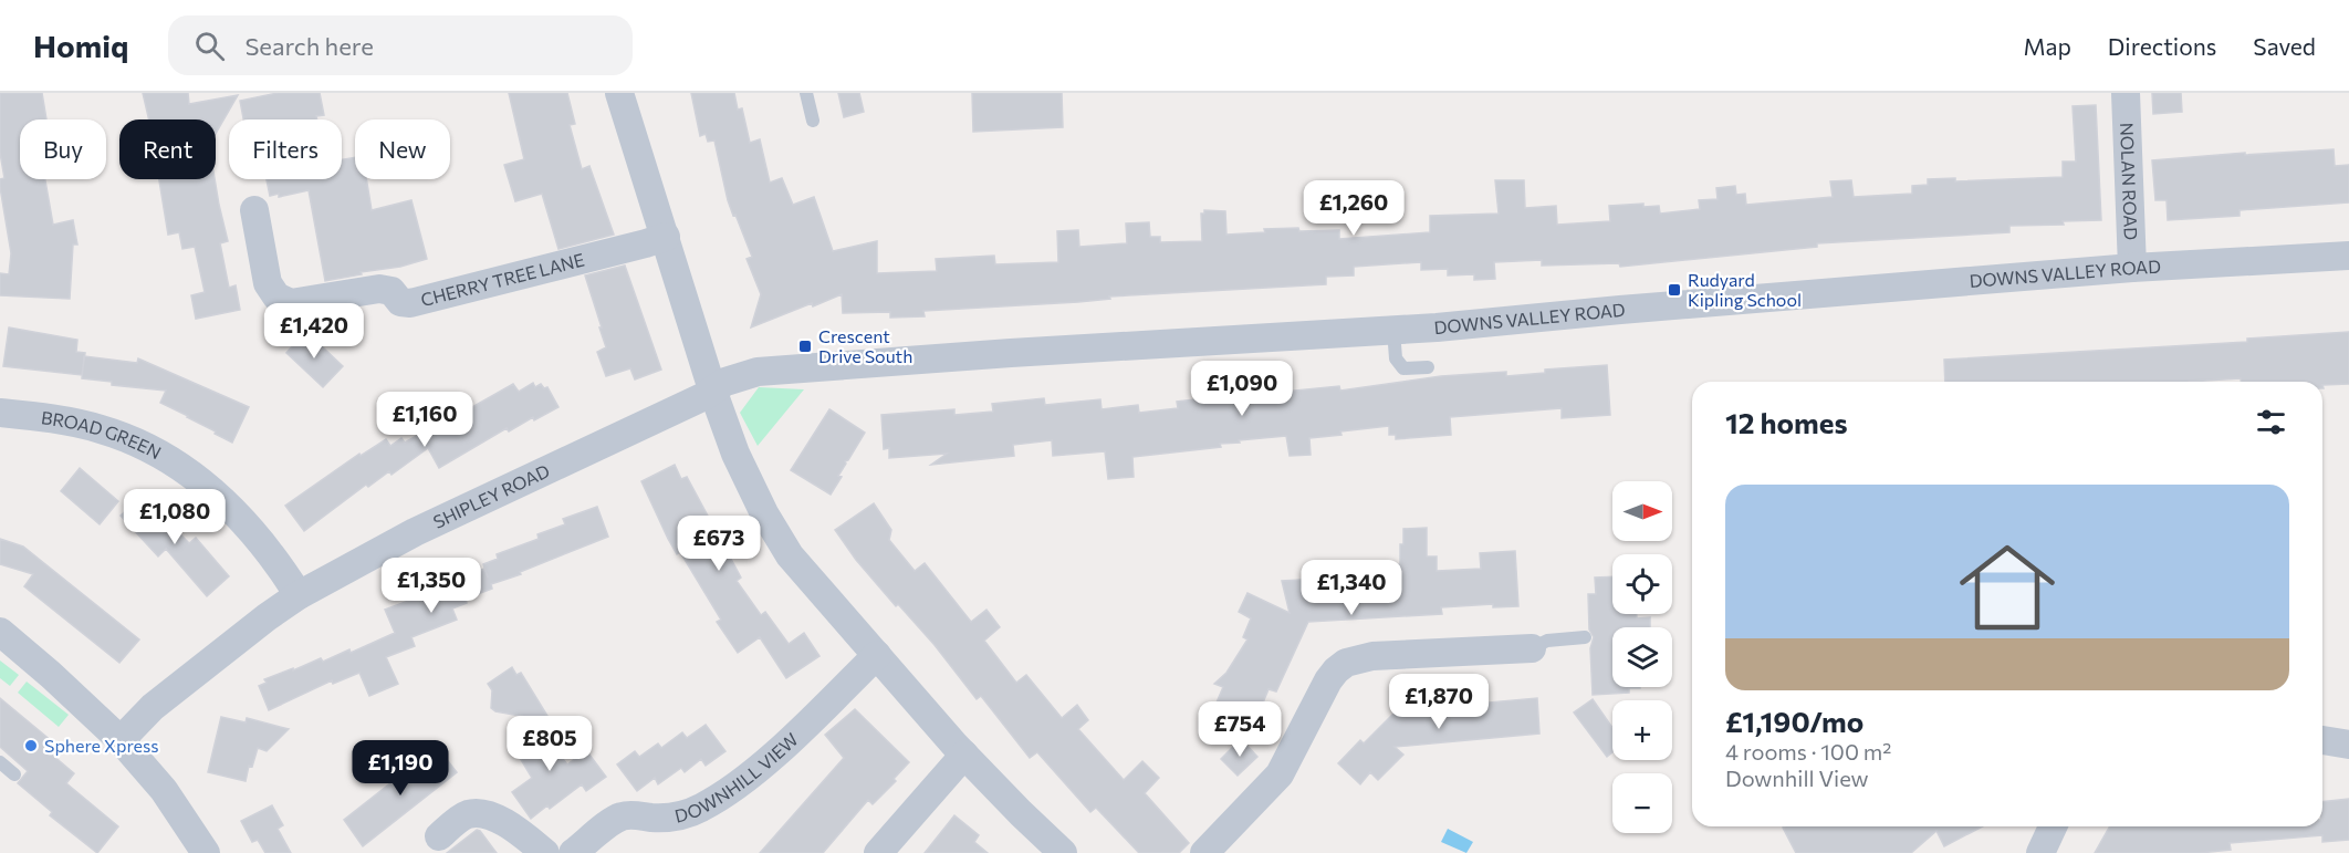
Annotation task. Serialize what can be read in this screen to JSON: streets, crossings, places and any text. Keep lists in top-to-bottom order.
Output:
{
  "streets": {
    "street": [
      "NOLAN ROAD",
      "DOWNS VALLEY ROAD",
      "CHERRY TREE LANE",
      "BROAD GREEN",
      "SHIPLEY ROAD",
      "DOWNHILL VIEW"
    ]
  },
  "crossings": [
    ["NOLAN ROAD", "DOWNS VALLEY ROAD"],
    ["DOWNS VALLEY ROAD", "SHIPLEY ROAD"],
    ["BROAD GREEN", "SHIPLEY ROAD"]
  ],
  "places": {
    "transit": ["Rudyard Kipling School", "Crescent Drive South"],
    "other": ["Sphere Xpress"]
  },
  "north": "right",
  "page": {
    "header": "Homiq",
    "search": "Search here",
    "nav": ["Map", "Directions", "Saved"],
    "chip": [
      "Buy",
      "Rent",
      "Filters",
      "New"
    ],
    "price": [
      "£1,260",
      "£1,420",
      "£1,090",
      "£1,160",
      "£1,080",
      "£673",
      "£1,350",
      "£1,340",
      "£1,870",
      "£754",
      "£805",
      "£1,190"
    ],
    "heading": "12 homes",
    "list": [
      {
        "name": "£1,190/mo",
        "note": "4 rooms · 100 m² · Downhill View"
      }
    ],
    "map_buttons": ["+", "−"]
  }
}
